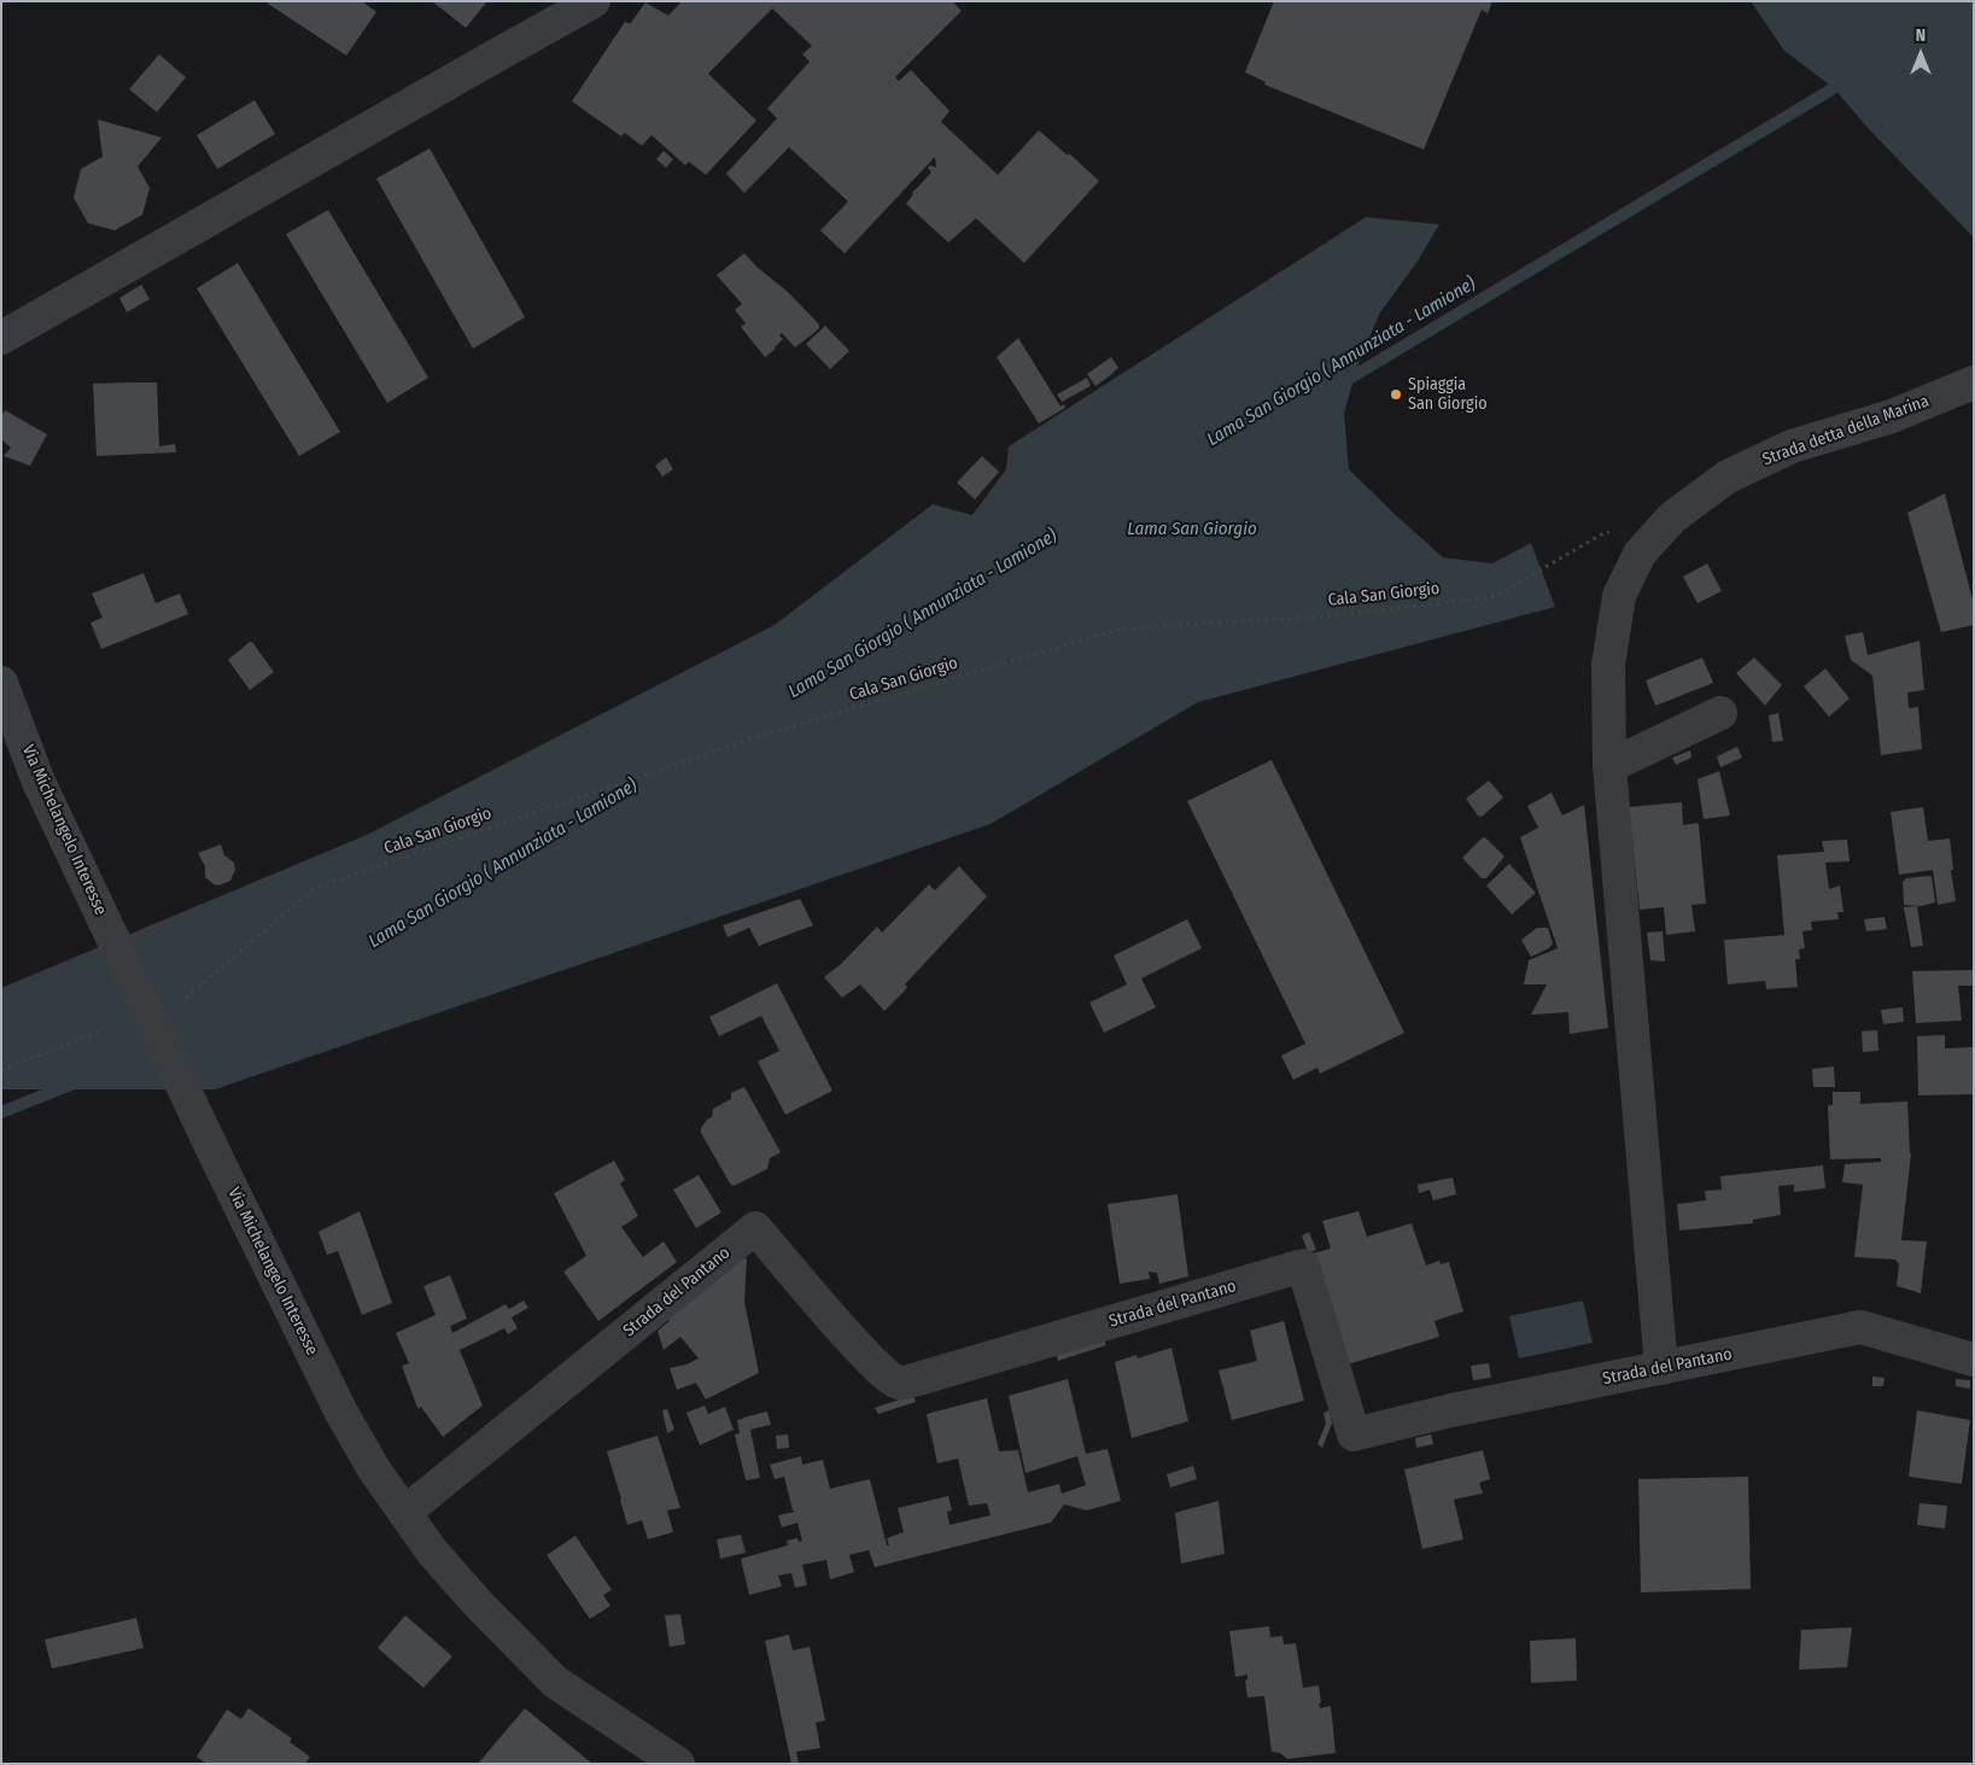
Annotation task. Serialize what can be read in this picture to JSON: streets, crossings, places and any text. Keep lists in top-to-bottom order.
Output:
{
  "streets": {
    "street": ["Strada detta della Marina", "Via Michelangelo Interesse", "Strada del Pantano"],
    "path": ["Cala San Giorgio"]
  },
  "crossings": [
    ["Strada detta della Marina", "Strada del Pantano"],
    ["Via Michelangelo Interesse", "Strada del Pantano"]
  ],
  "water": ["Lama San Giorgio ( Annunziata - Lamione)", "Lama San Giorgio"],
  "places": ["Spiaggia San Giorgio"],
  "north": "top"
}
